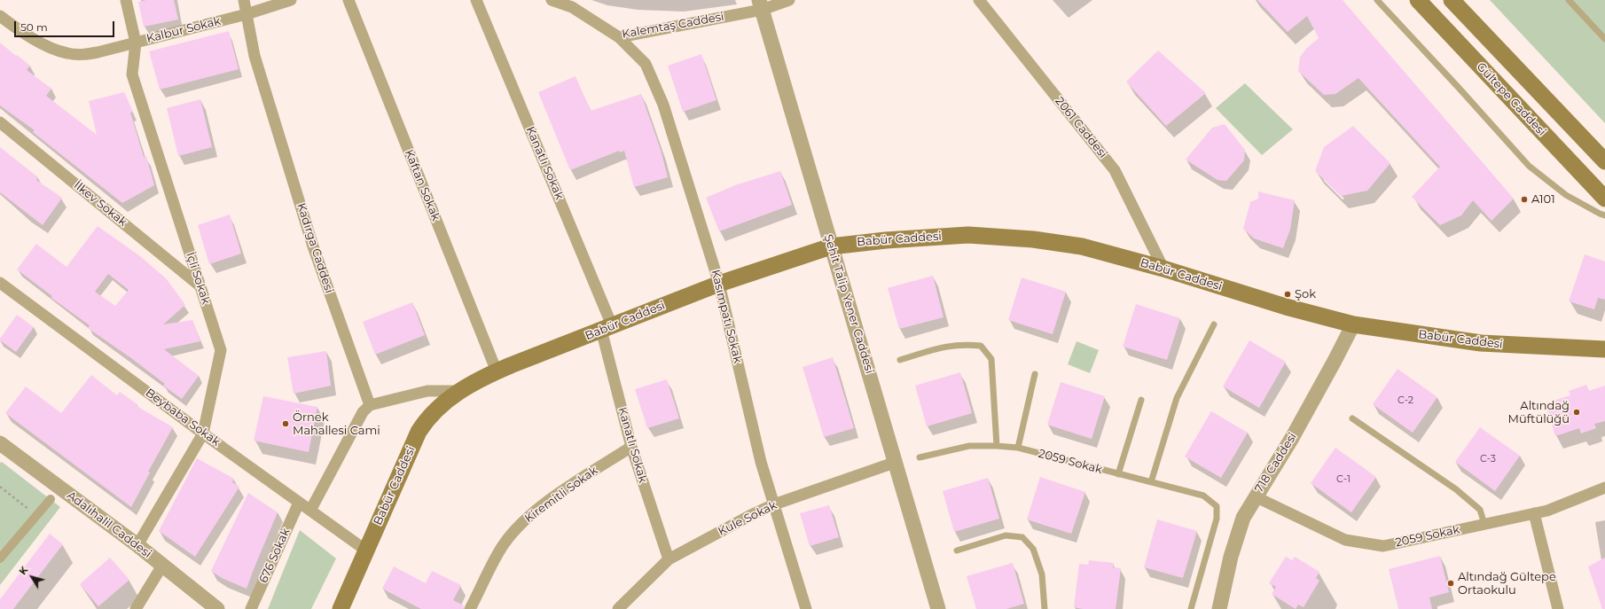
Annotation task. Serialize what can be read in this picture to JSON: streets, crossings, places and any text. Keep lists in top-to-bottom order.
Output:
{
  "streets": {
    "main road": ["Gültepe Caddesi", "Babür Caddesi"],
    "street": [
      "Kalemtaş Caddesi",
      "Kalbur Sokak",
      "2061 Caddesi",
      "Kanatlı Sokak",
      "Kaftan Sokak",
      "İlkev Sokak",
      "Kadırga Caddesi",
      "İçli Sokak",
      "Şehit Talip Yener Caddesi",
      "Kasımpatı Sokak",
      "Beybaba Sokak",
      "2059 Sokak",
      "718 Caddesi",
      "Kiremitli Sokak",
      "Kule Sokak",
      "Adalıhalil Caddesi",
      "676 Sokak"
    ]
  },
  "crossings": [
    ["Kalemtaş Caddesi", "Şehit Talip Yener Caddesi"],
    ["Kalemtaş Caddesi", "Kasımpatı Sokak"],
    ["Kalbur Sokak", "Kadırga Caddesi"],
    ["Kalbur Sokak", "İçli Sokak"],
    ["2061 Caddesi", "Babür Caddesi"],
    ["Kanatlı Sokak", "Babür Caddesi"],
    ["Kanatlı Sokak", "Kiremitli Sokak"],
    ["Kanatlı Sokak", "Kule Sokak"],
    ["Kaftan Sokak", "Babür Caddesi"],
    ["İlkev Sokak", "İçli Sokak"],
    ["Babür Caddesi", "Şehit Talip Yener Caddesi"],
    ["Babür Caddesi", "Kasımpatı Sokak"],
    ["Babür Caddesi", "Beybaba Sokak"],
    ["Babür Caddesi", "718 Caddesi"],
    ["İçli Sokak", "Beybaba Sokak"],
    ["İçli Sokak", "Adalıhalil Caddesi"],
    ["Şehit Talip Yener Caddesi", "Kule Sokak"],
    ["Kasımpatı Sokak", "Kule Sokak"],
    ["Beybaba Sokak", "676 Sokak"],
    ["2059 Sokak", "718 Caddesi"]
  ],
  "places": [
    "A101",
    "Şok",
    "Altındağ Müftülüğü",
    "Örnek Mahallesi Cami",
    "Altındağ Gültepe Ortaokulu"
  ],
  "house_numbers": ["C-2", "C-3", "C-1"],
  "scale_bar": "50 m",
  "north": "top left"
}
